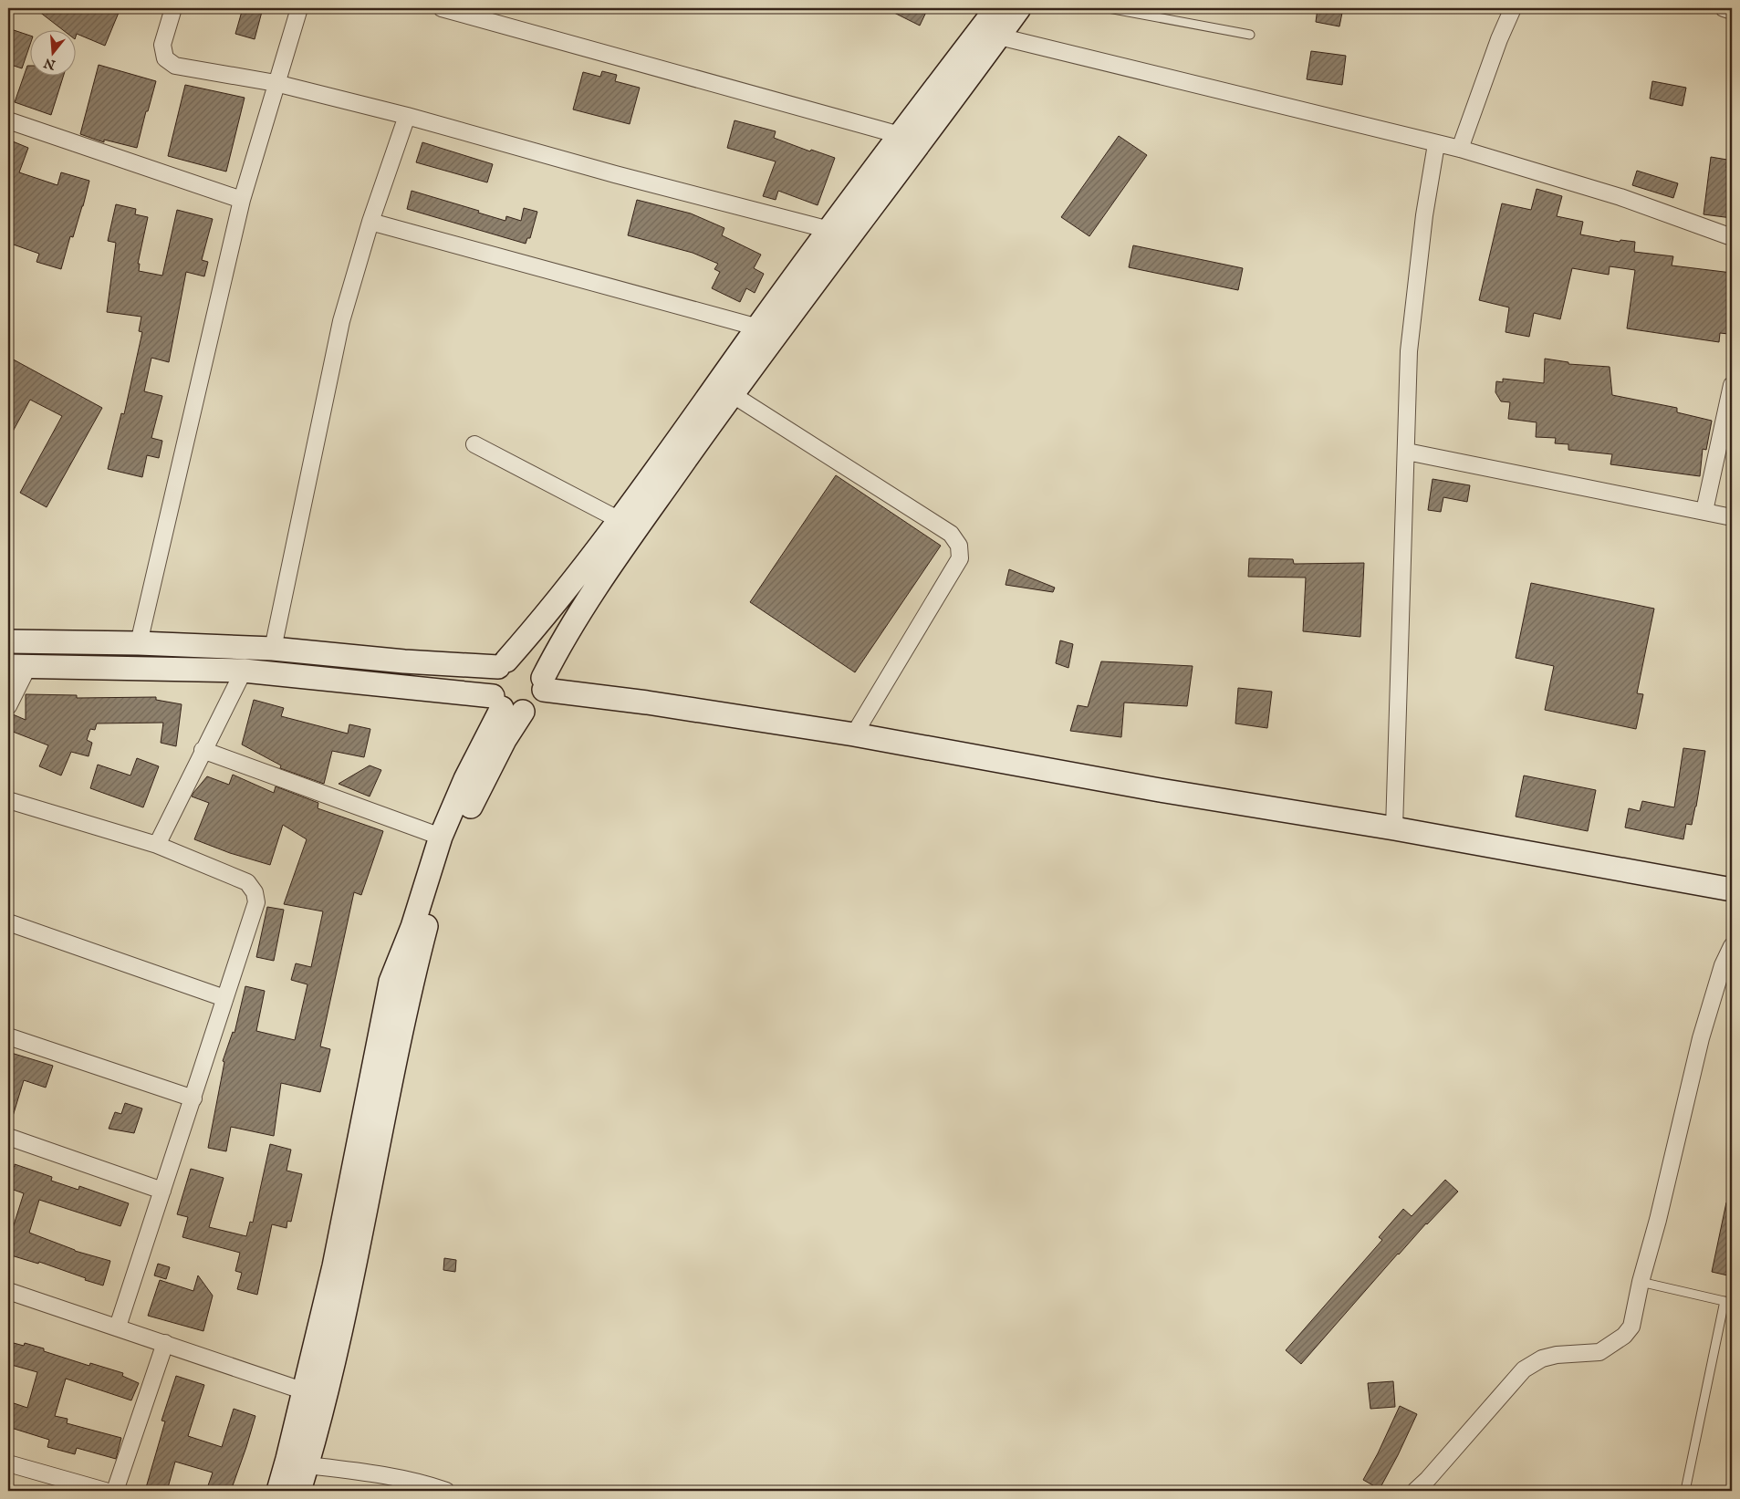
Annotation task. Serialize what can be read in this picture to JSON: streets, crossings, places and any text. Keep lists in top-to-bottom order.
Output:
{
  "north": "bottom"
}
